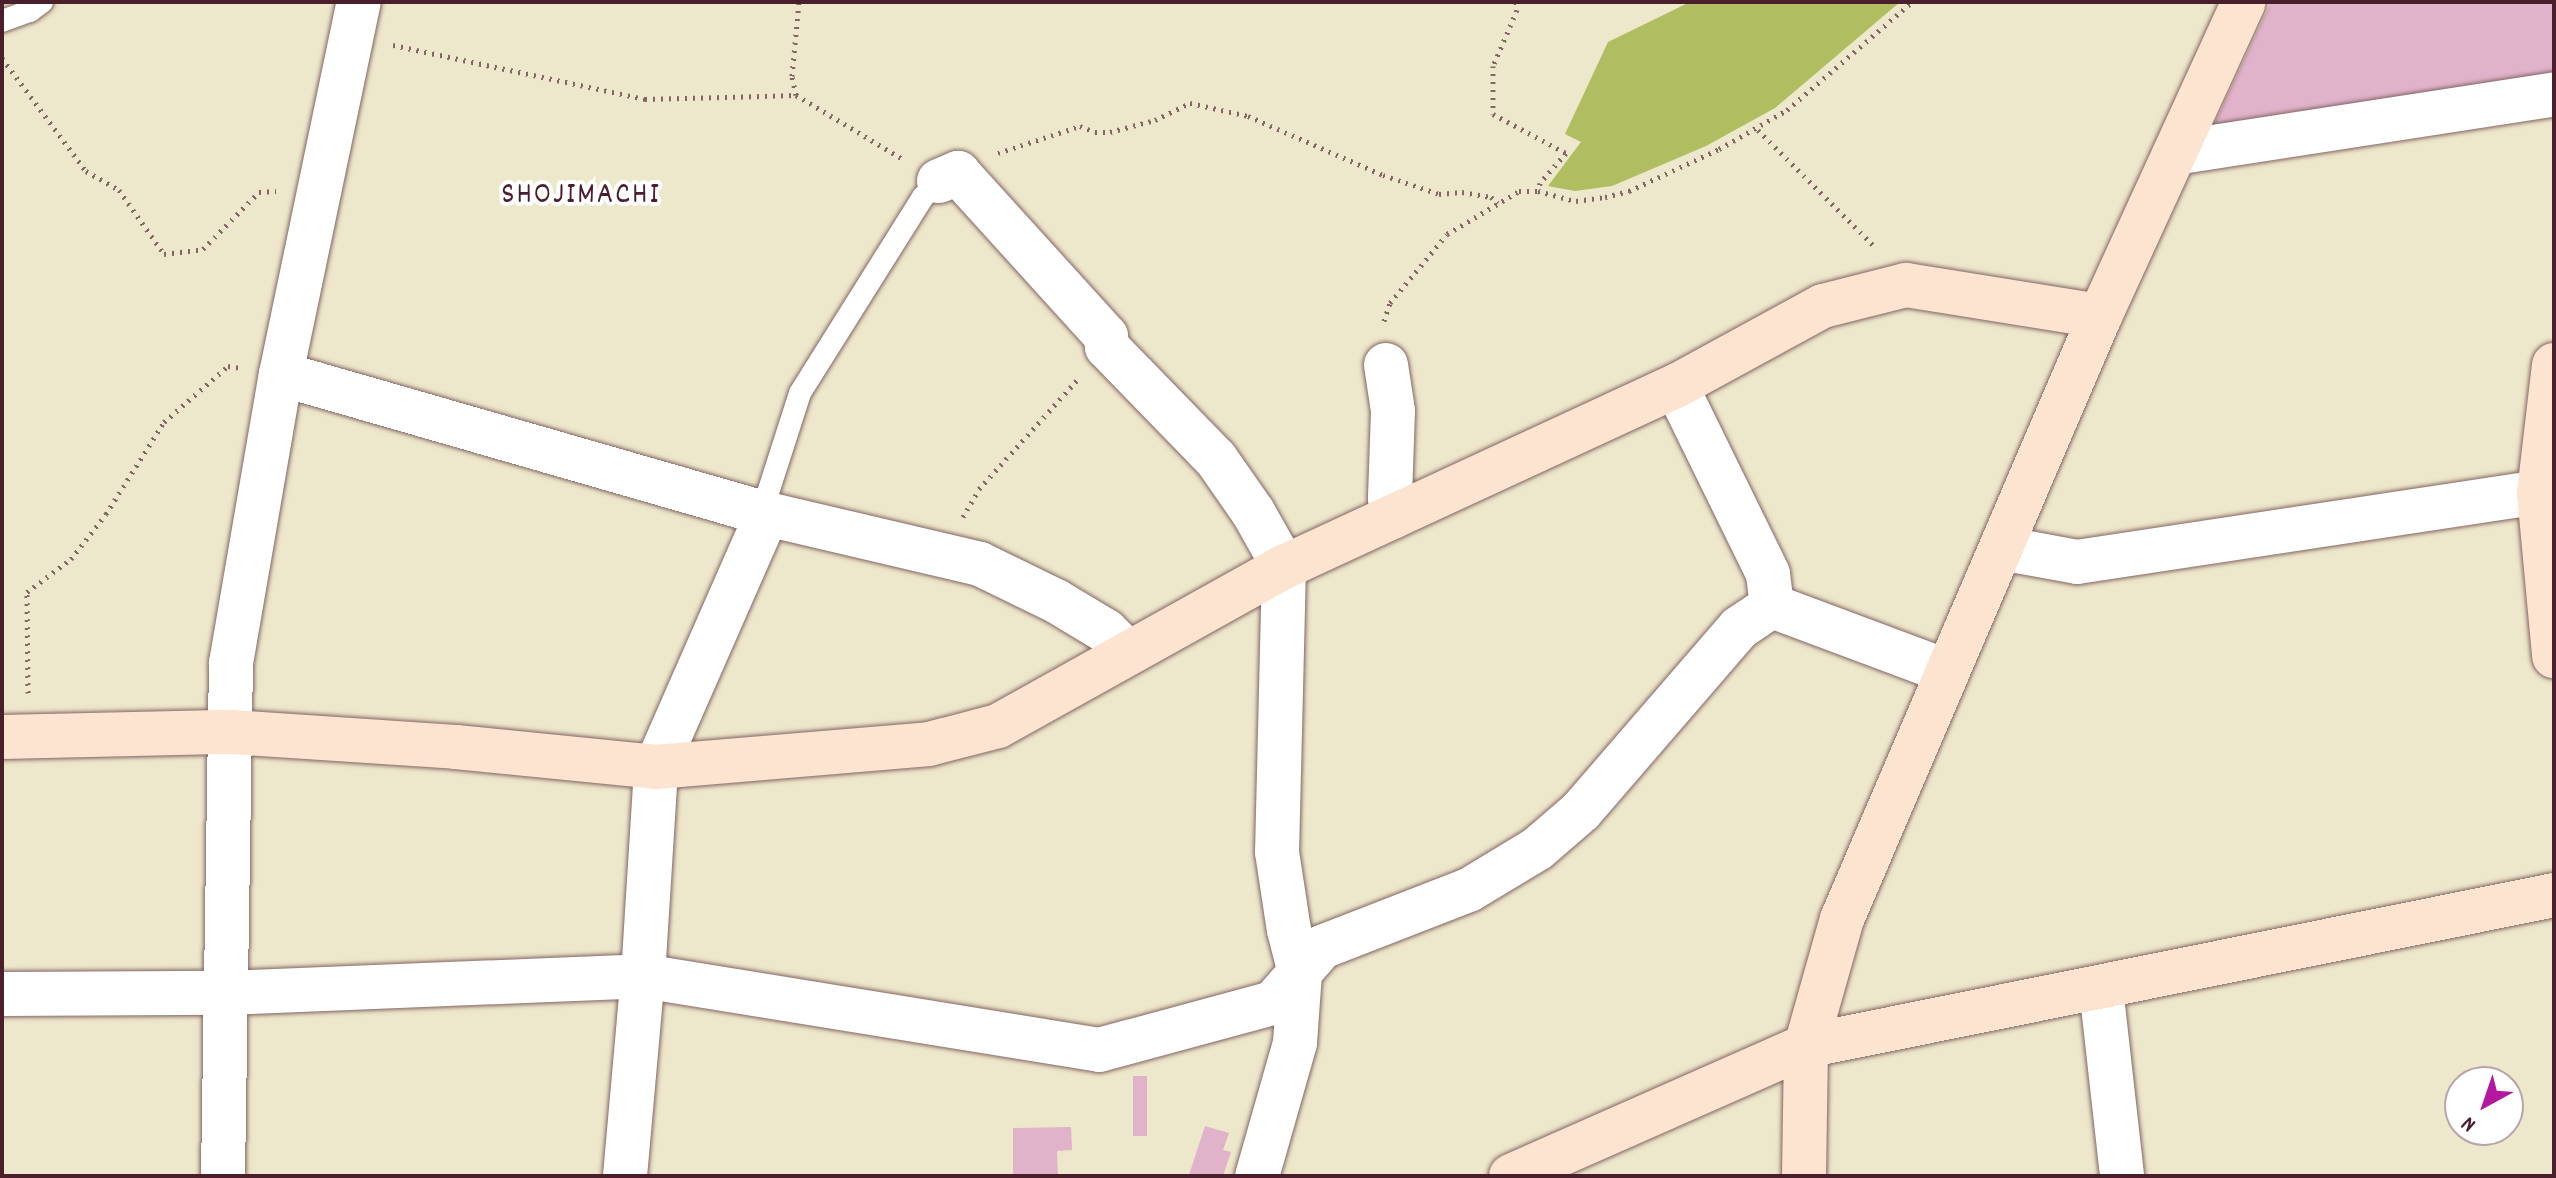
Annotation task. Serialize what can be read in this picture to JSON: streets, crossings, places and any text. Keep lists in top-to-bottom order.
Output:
{
  "districts": ["SHOJIMACHI"],
  "north": "bottom left"
}
